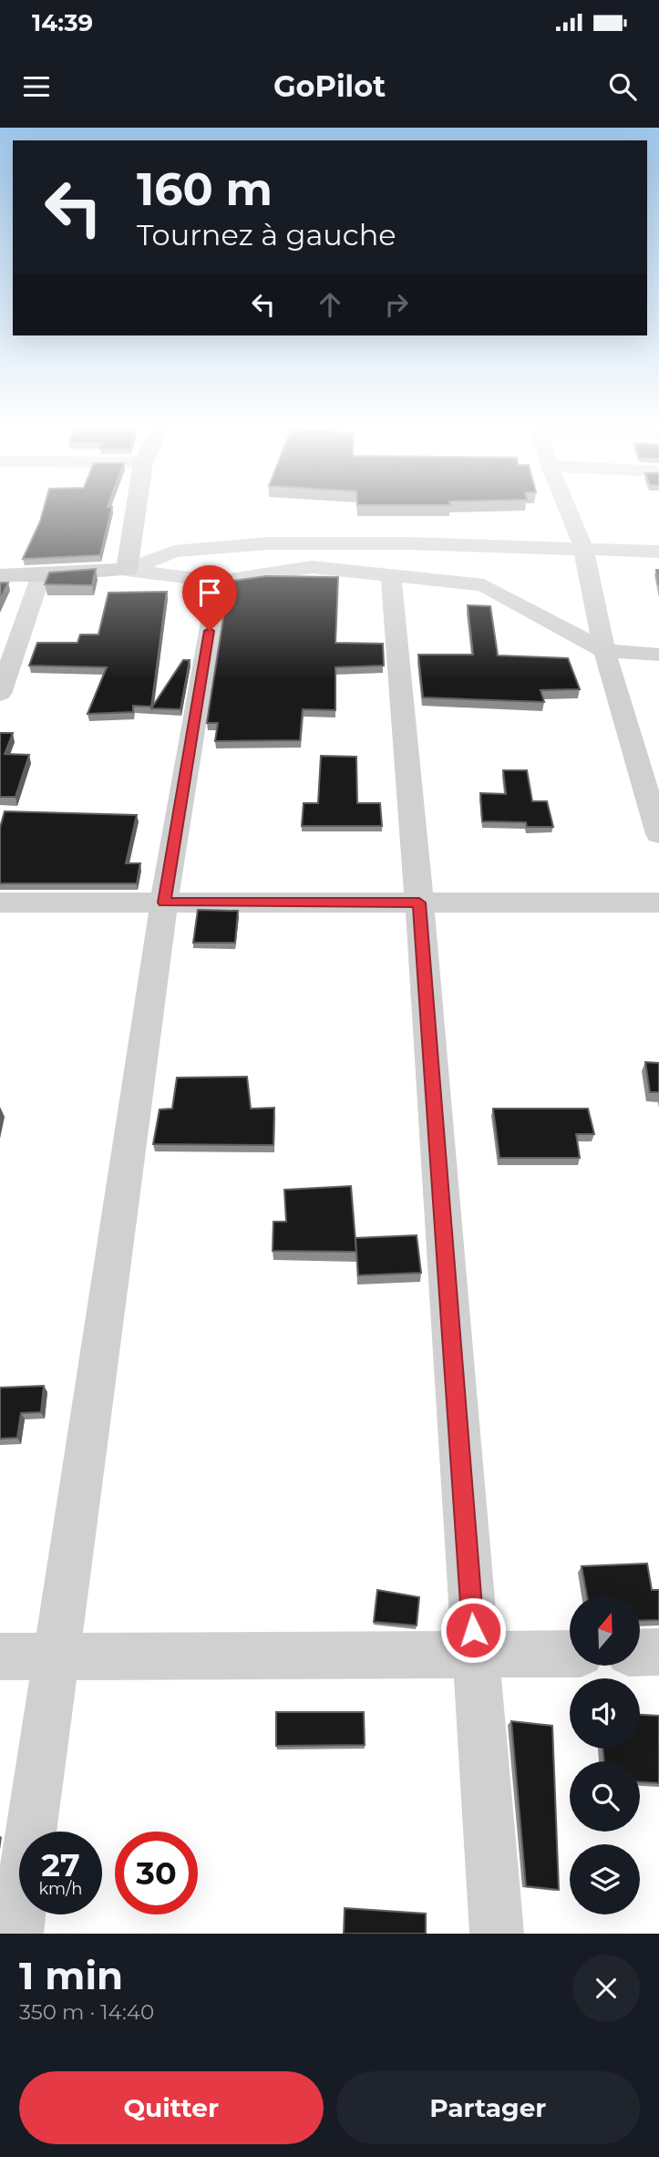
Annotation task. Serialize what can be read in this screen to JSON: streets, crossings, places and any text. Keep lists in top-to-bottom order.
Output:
{
  "north": "top",
  "page": {
    "status": "14:39",
    "header": "GoPilot",
    "turn": ["160 m", "Tournez à gauche"],
    "speed": "27 km/h",
    "limit": "30",
    "heading": ["1 min", "350 m · 14:40"],
    "buttons": ["Quitter", "Partager"]
  }
}
